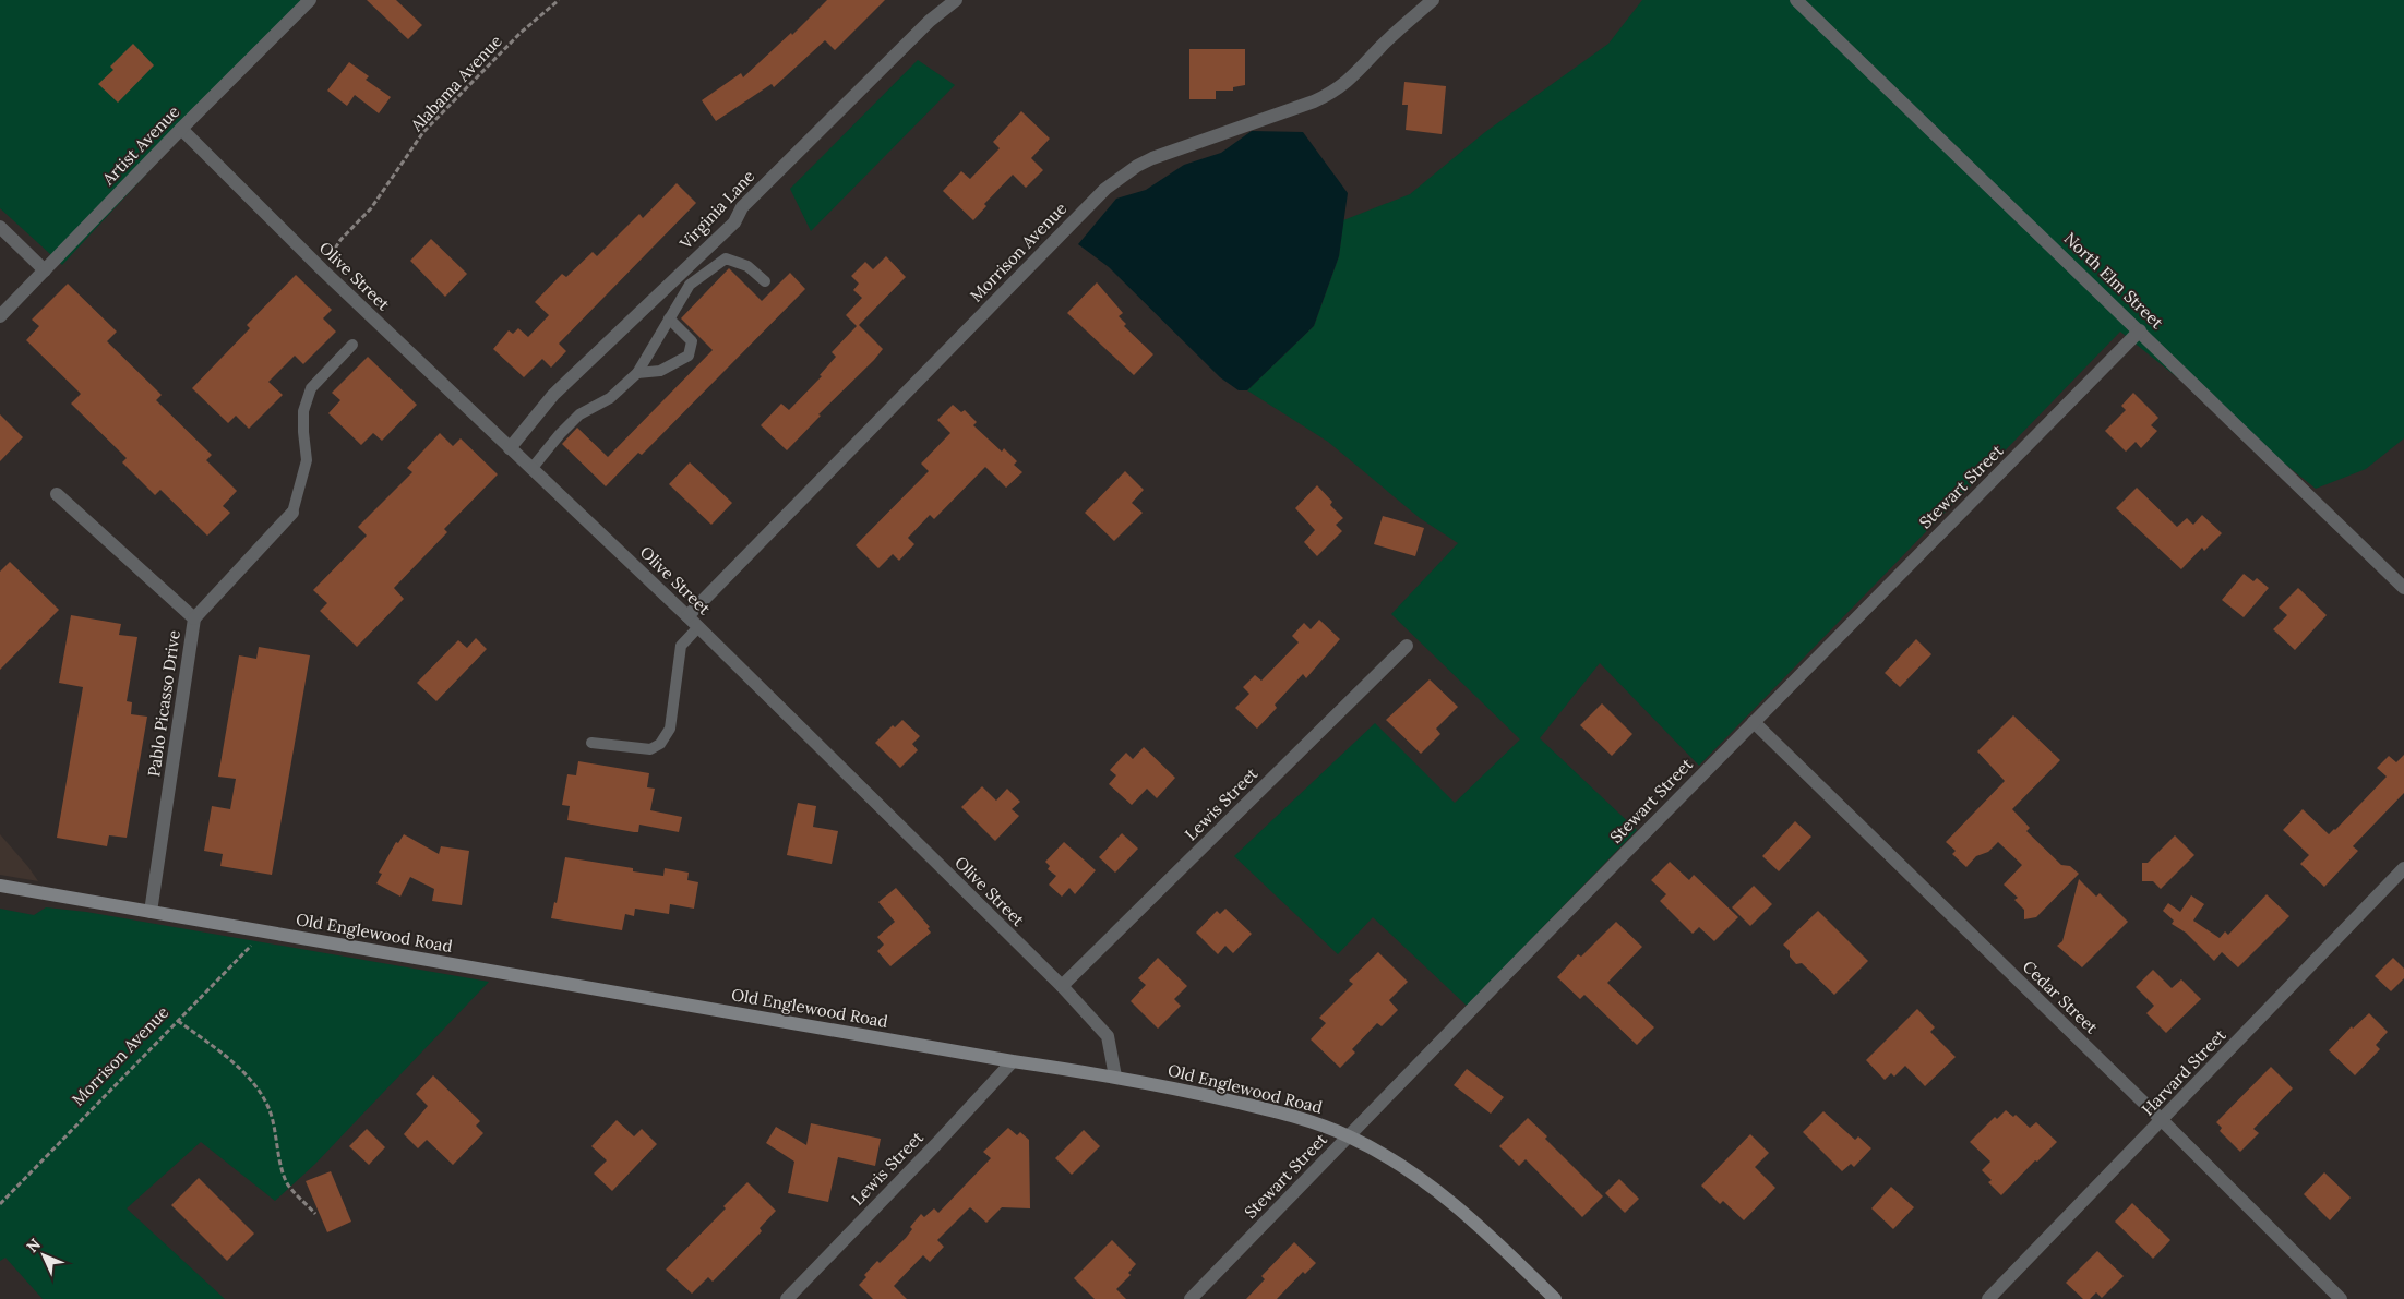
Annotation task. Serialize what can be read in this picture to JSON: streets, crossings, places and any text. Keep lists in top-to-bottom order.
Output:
{
  "streets": {
    "street": [
      "Artist Avenue",
      "Virginia Lane",
      "Morrison Avenue",
      "Olive Street",
      "North Elm Street",
      "Stewart Street",
      "Pablo Picasso Drive",
      "Lewis Street",
      "Old Englewood Road",
      "Cedar Street",
      "Harvard Street"
    ],
    "path": ["Alabama Avenue"]
  },
  "crossings": [
    ["Alabama Avenue", "Olive Street"],
    ["Artist Avenue", "Olive Street"],
    ["Virginia Lane", "Olive Street"],
    ["Morrison Avenue", "Olive Street"],
    ["Morrison Avenue", "Old Englewood Road"],
    ["Olive Street", "Lewis Street"],
    ["Olive Street", "Old Englewood Road"],
    ["North Elm Street", "Stewart Street"],
    ["Stewart Street", "Old Englewood Road"],
    ["Stewart Street", "Cedar Street"],
    ["Pablo Picasso Drive", "Old Englewood Road"],
    ["Lewis Street", "Old Englewood Road"],
    ["Cedar Street", "Harvard Street"]
  ],
  "north": "top left"
}
